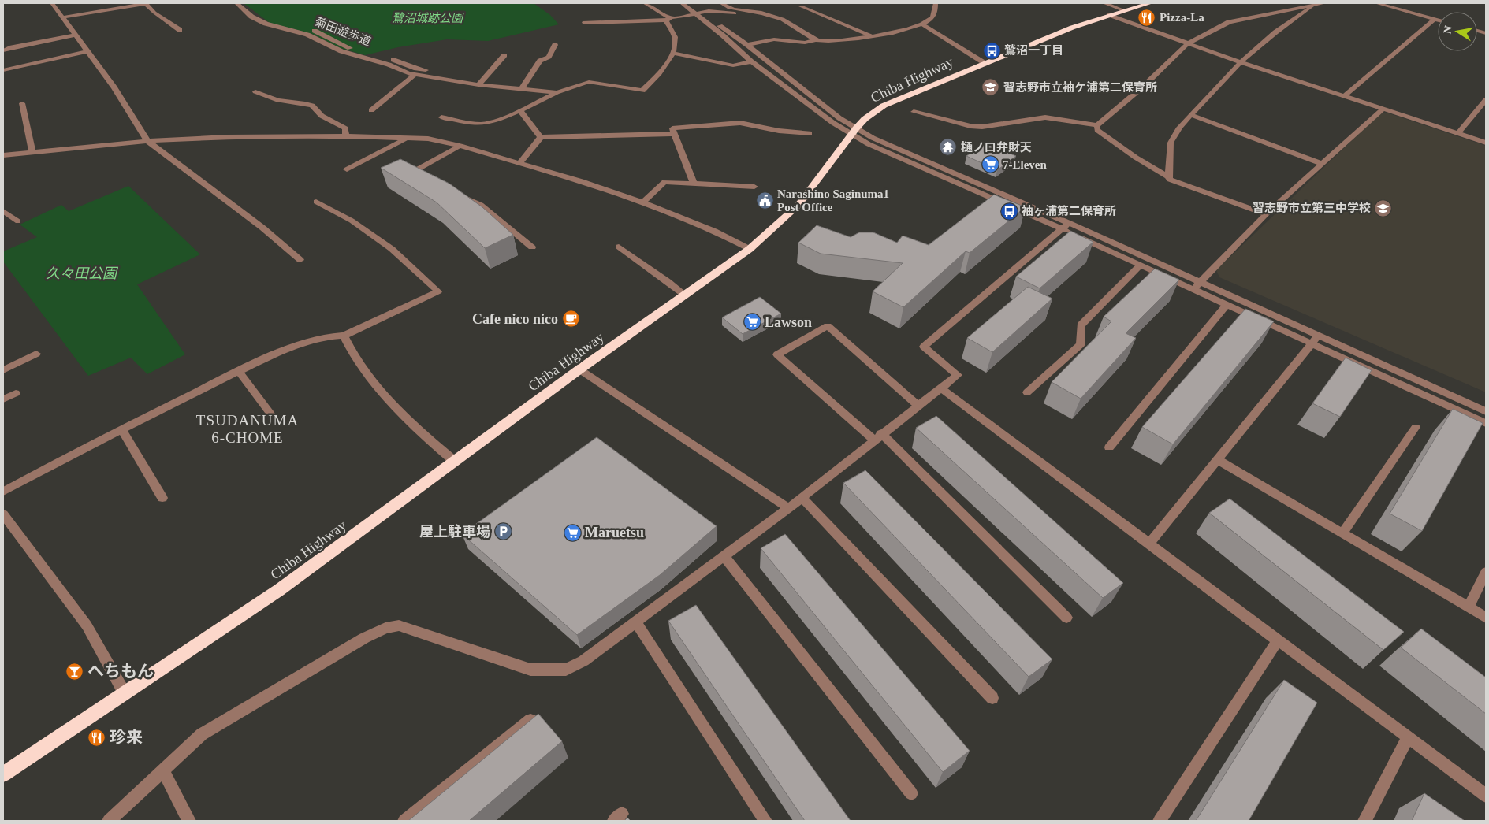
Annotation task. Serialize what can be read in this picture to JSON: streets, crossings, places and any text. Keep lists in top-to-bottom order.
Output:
{
  "streets": {
    "highway": ["Chiba Highway"],
    "street": ["菊田遊歩道"]
  },
  "districts": ["TSUDANUMA 6-CHOME"],
  "parks": ["鷺沼城跡公園", "久々田公園"],
  "places": {
    "restaurant": ["Pizza-La", "珍来"],
    "bus stop": ["鷲沼一丁目", "袖ヶ浦第二保育所"],
    "school or university": ["習志野市立袖ケ浦第二保育所", "習志野市立第三中学校"],
    "temple": ["樋ノ口弁財天"],
    "supermarket": ["7-Eleven", "Lawson", "Maruetsu"],
    "public building": ["Narashino Saginuma1 Post Office"],
    "cafe": ["Cafe nico nico"],
    "parking": ["屋上駐車場"],
    "bar": ["へちもん"]
  },
  "north": "left"
}
